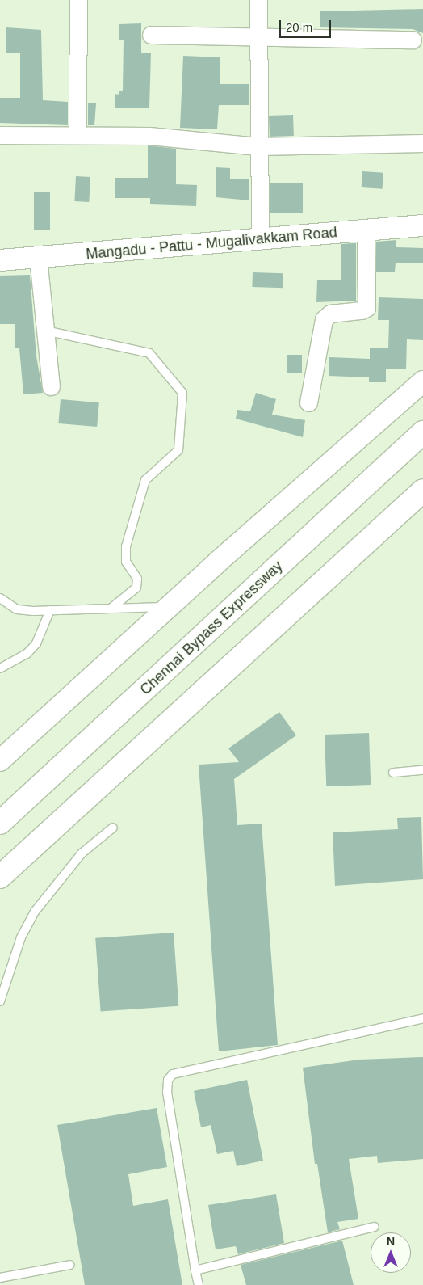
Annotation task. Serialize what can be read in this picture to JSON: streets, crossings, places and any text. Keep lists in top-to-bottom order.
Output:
{
  "streets": {
    "highway": ["Chennai Bypass Expressway"],
    "street": ["Mangadu - Pattu - Mugalivakkam Road"]
  },
  "scale_bar": "20 m",
  "north": "top"
}
